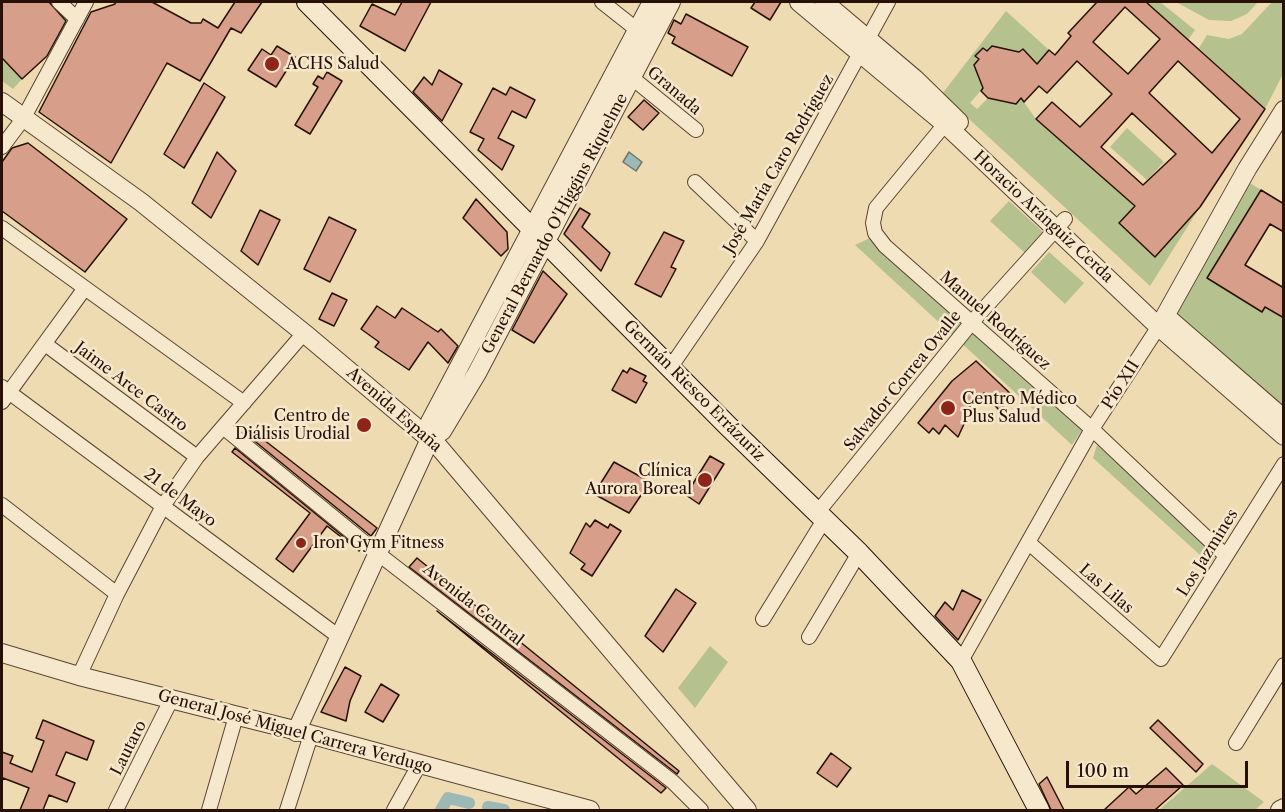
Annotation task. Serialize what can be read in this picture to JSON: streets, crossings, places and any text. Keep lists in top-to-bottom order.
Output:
{
  "streets": {
    "main road": ["Germán Riesco Errázuriz"],
    "street": [
      "Granada",
      "José María Caro Rodríguez",
      "Horacio Aránguiz Cerda",
      "General Bernardo O'Higgins Riquelme",
      "Manuel Rodríguez",
      "Salvador Correa Ovalle",
      "Pío XII",
      "Jaime Arce Castro",
      "Avenida España",
      "21 de Mayo",
      "Los Jazmines",
      "Las Lilas",
      "Avenida Central",
      "General José Miguel Carrera Verdugo",
      "Lautaro"
    ]
  },
  "crossings": [
    ["Granada", "General Bernardo O'Higgins Riquelme"],
    ["José María Caro Rodríguez", "Horacio Aránguiz Cerda"],
    ["José María Caro Rodríguez", "Germán Riesco Errázuriz"],
    ["Horacio Aránguiz Cerda", "Manuel Rodríguez"],
    ["Horacio Aránguiz Cerda", "Salvador Correa Ovalle"],
    ["Horacio Aránguiz Cerda", "Pío XII"],
    ["General Bernardo O'Higgins Riquelme", "Germán Riesco Errázuriz"],
    ["General Bernardo O'Higgins Riquelme", "Avenida España"],
    ["General Bernardo O'Higgins Riquelme", "21 de Mayo"],
    ["General Bernardo O'Higgins Riquelme", "Avenida Central"],
    ["General Bernardo O'Higgins Riquelme", "General José Miguel Carrera Verdugo"],
    ["Manuel Rodríguez", "Salvador Correa Ovalle"],
    ["Manuel Rodríguez", "Pío XII"],
    ["Manuel Rodríguez", "Los Jazmines"],
    ["Salvador Correa Ovalle", "Germán Riesco Errázuriz"],
    ["Pío XII", "Germán Riesco Errázuriz"],
    ["Pío XII", "Las Lilas"],
    ["Los Jazmines", "Las Lilas"],
    ["General José Miguel Carrera Verdugo", "Lautaro"]
  ],
  "places": [
    "ACHS Salud",
    "Centro Médico Plus Salud",
    "Centro de Diálisis Urodial",
    "Clínica Aurora Boreal",
    "Iron Gym Fitness"
  ],
  "scale_bar": "100 m"
}
